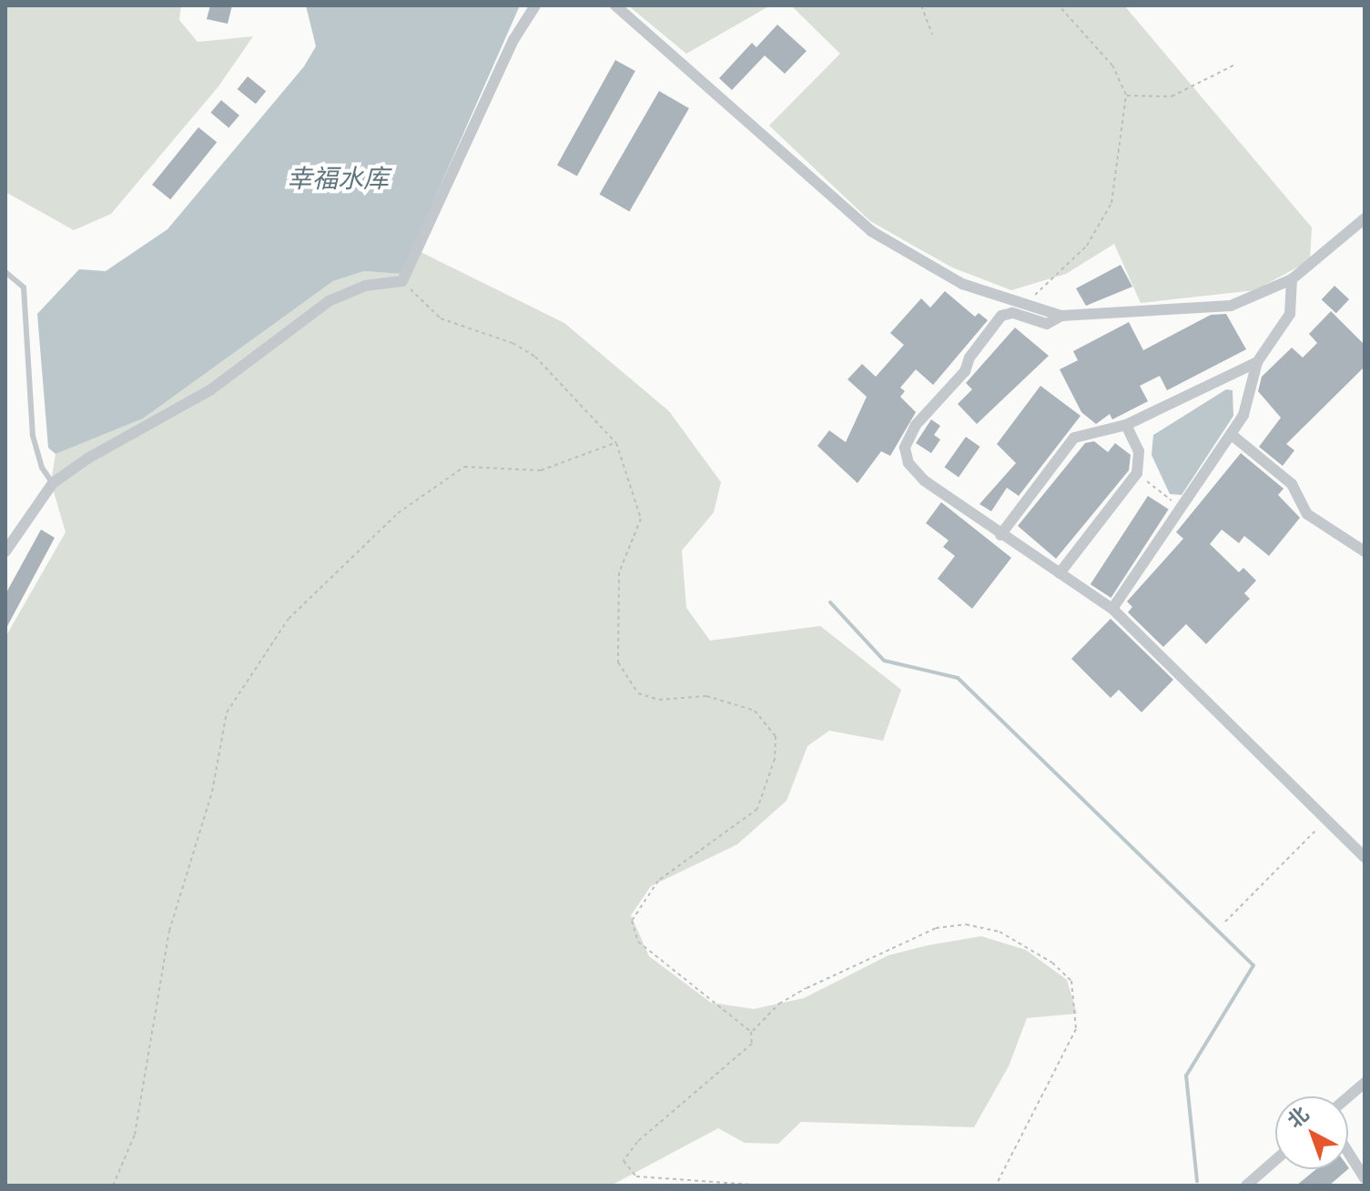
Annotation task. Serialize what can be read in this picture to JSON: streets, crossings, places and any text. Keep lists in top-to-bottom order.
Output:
{
  "water": ["幸福水库"],
  "north": "top left"
}
